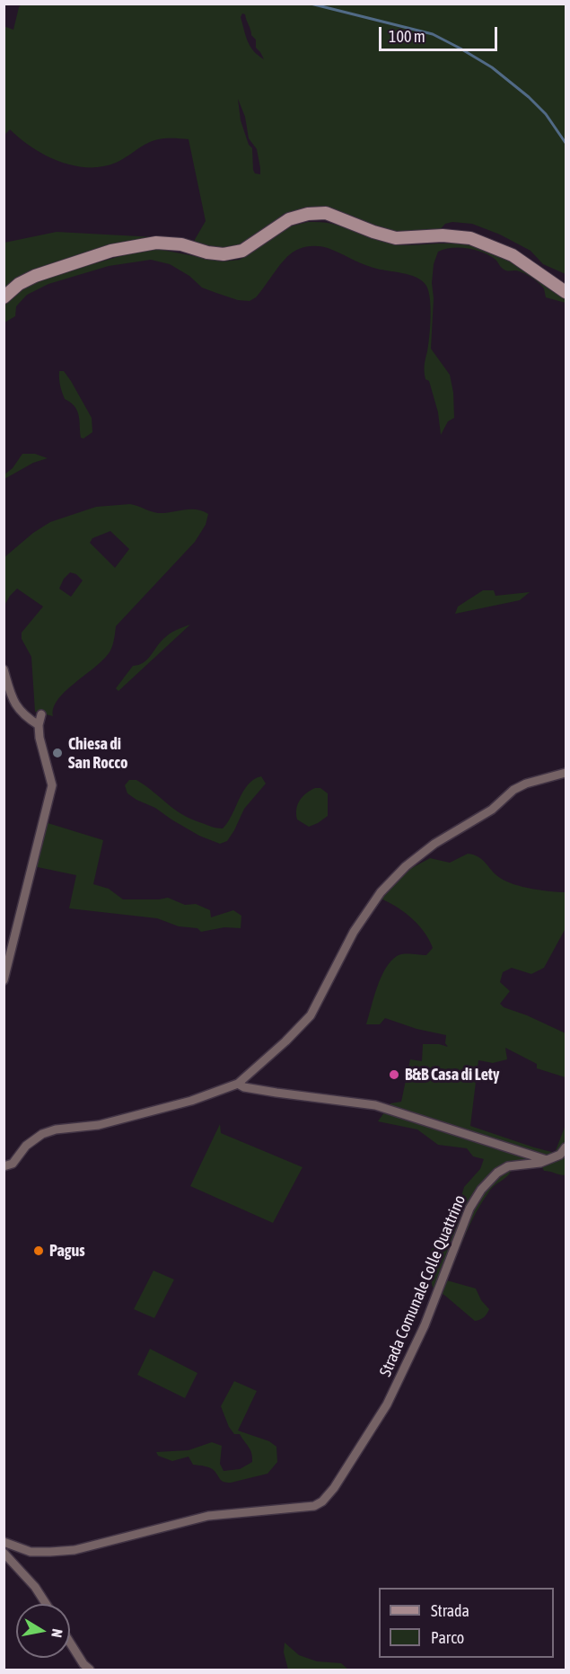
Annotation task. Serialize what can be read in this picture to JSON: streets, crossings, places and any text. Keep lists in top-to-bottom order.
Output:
{
  "streets": {
    "street": ["Strada Comunale Colle Quattrino"]
  },
  "places": ["Chiesa di San Rocco", "B&B Casa di Lety", "Pagus"],
  "legend": ["Strada", "Parco"],
  "scale_bar": "100 m",
  "north": "right"
}
